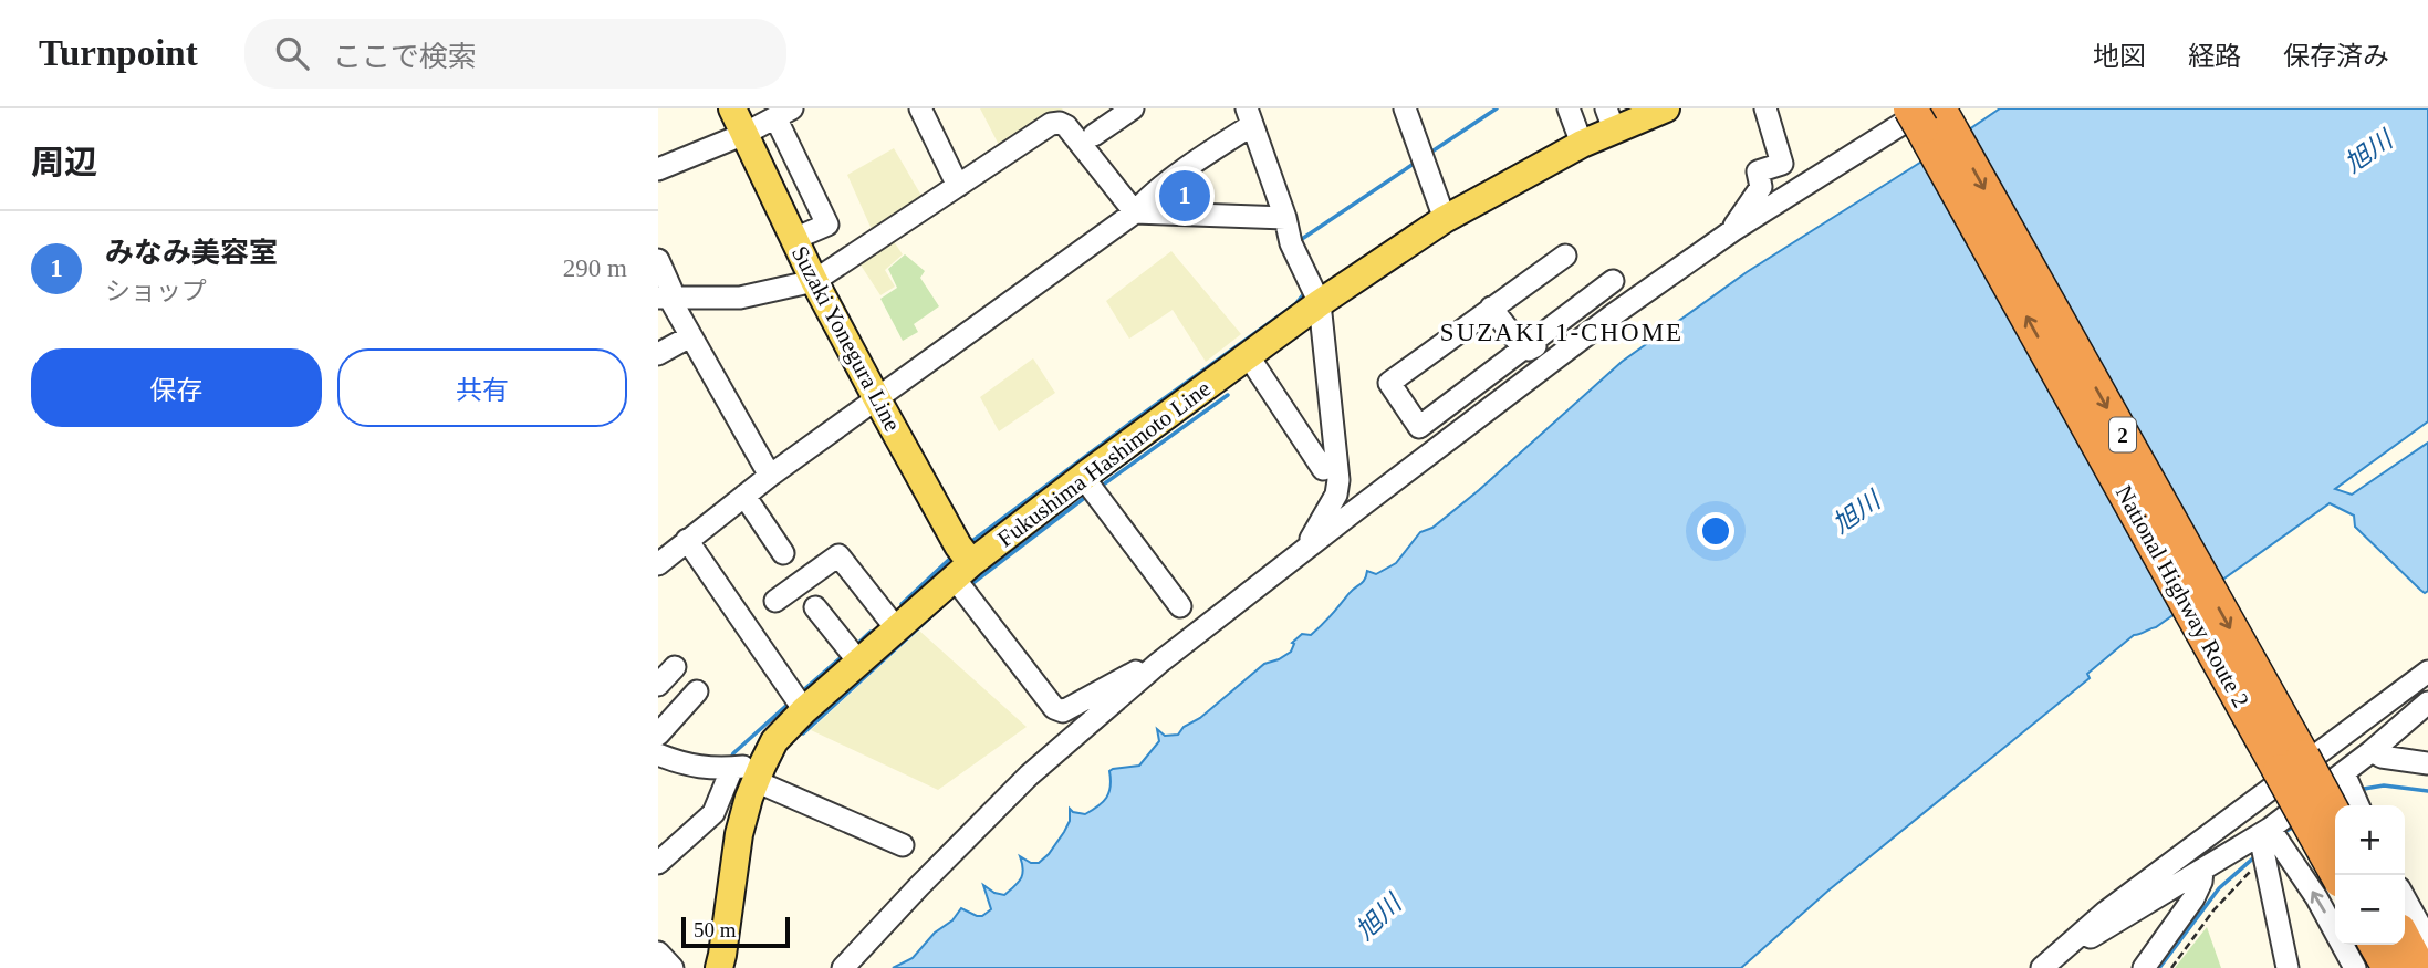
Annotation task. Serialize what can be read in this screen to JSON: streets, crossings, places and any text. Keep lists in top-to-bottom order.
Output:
{
  "streets": {
    "highway": ["2", "National Highway Route 2"],
    "main road": ["Suzaki Yonegura Line", "Fukushima Hashimoto Line"]
  },
  "crossings": [
    ["Suzaki Yonegura Line", "Fukushima Hashimoto Line"]
  ],
  "districts": ["SUZAKI 1-CHOME"],
  "water": ["旭川"],
  "scale_bar": "50 m",
  "page": {
    "header": "Turnpoint",
    "search": "ここで検索",
    "nav": ["地図", "経路", "保存済み"],
    "heading": "周辺",
    "pins": "1",
    "list": [
      {
        "mark": "1",
        "name": "みなみ美容室",
        "note": "ショップ",
        "value": "290 m"
      }
    ],
    "buttons": ["保存", "共有"],
    "map_buttons": ["+", "−"],
    "scale": "50 m"
  }
}
